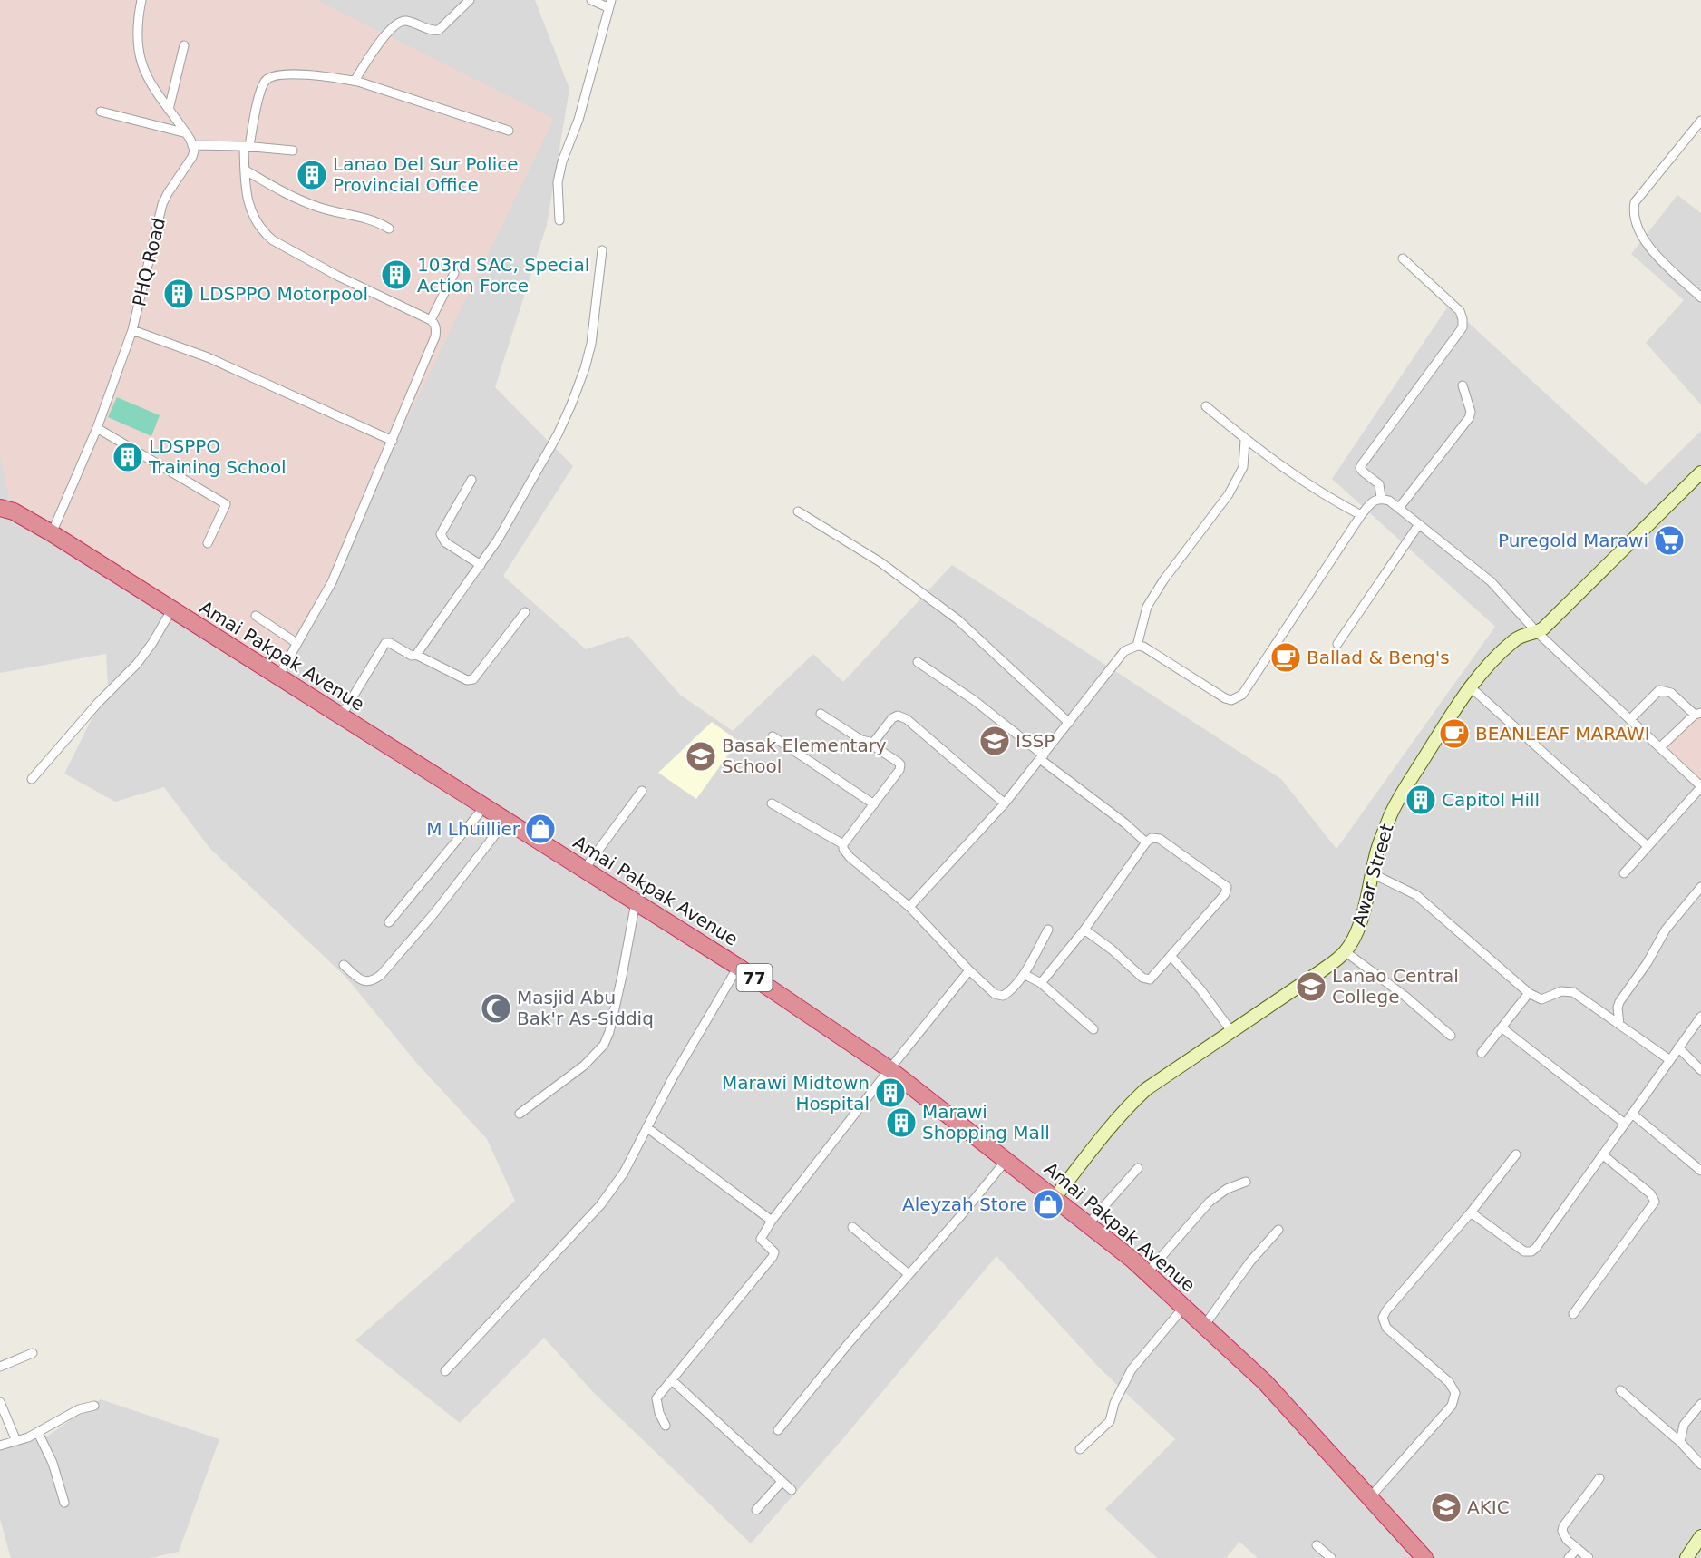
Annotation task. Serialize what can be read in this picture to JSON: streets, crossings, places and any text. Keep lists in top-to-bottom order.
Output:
{
  "streets": {
    "highway": ["Amai Pakpak Avenue", "77"],
    "street": ["PHQ Road", "Awar Street"]
  },
  "crossings": [
    ["PHQ Road", "Amai Pakpak Avenue"],
    ["Amai Pakpak Avenue", "Awar Street"]
  ],
  "places": {
    "building": [
      "Lanao Del Sur Police Provincial Office",
      "103rd SAC, Special Action Force",
      "LDSPPO Motorpool",
      "LDSPPO Training School",
      "Capitol Hill",
      "Marawi Midtown Hospital",
      "Marawi Shopping Mall"
    ],
    "supermarket": ["Puregold Marawi"],
    "cafe": ["Ballad & Beng's", "BEANLEAF MARAWI"],
    "school or university": [
      "ISSP",
      "Basak Elementary School",
      "Lanao Central College",
      "AKIC"
    ],
    "shop": ["M Lhuillier", "Aleyzah Store"],
    "mosque": ["Masjid Abu Bak'r As-Siddiq"]
  }
}
